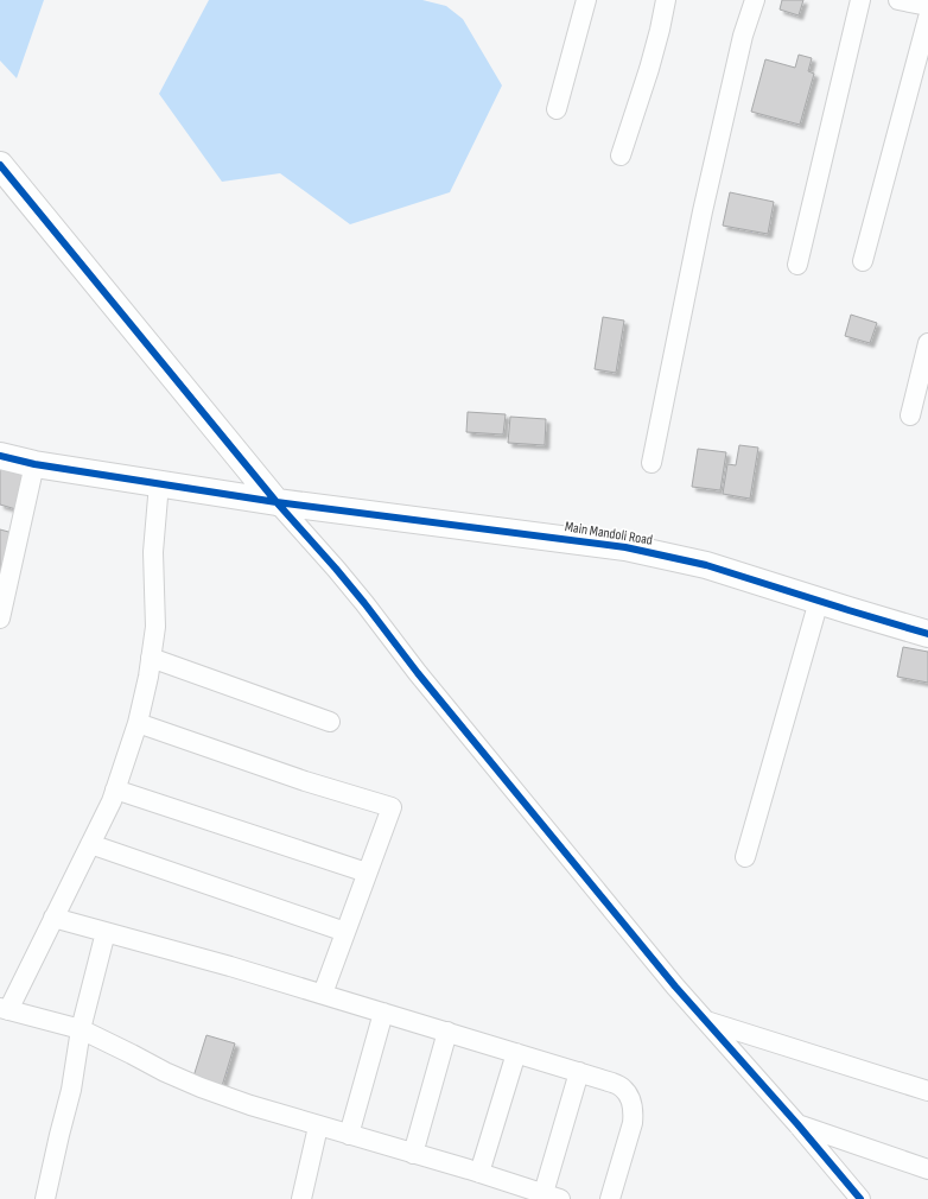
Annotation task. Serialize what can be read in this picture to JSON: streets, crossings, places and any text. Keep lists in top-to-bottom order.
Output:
{
  "streets": {
    "street": ["Main Mandoli Road"]
  }
}
